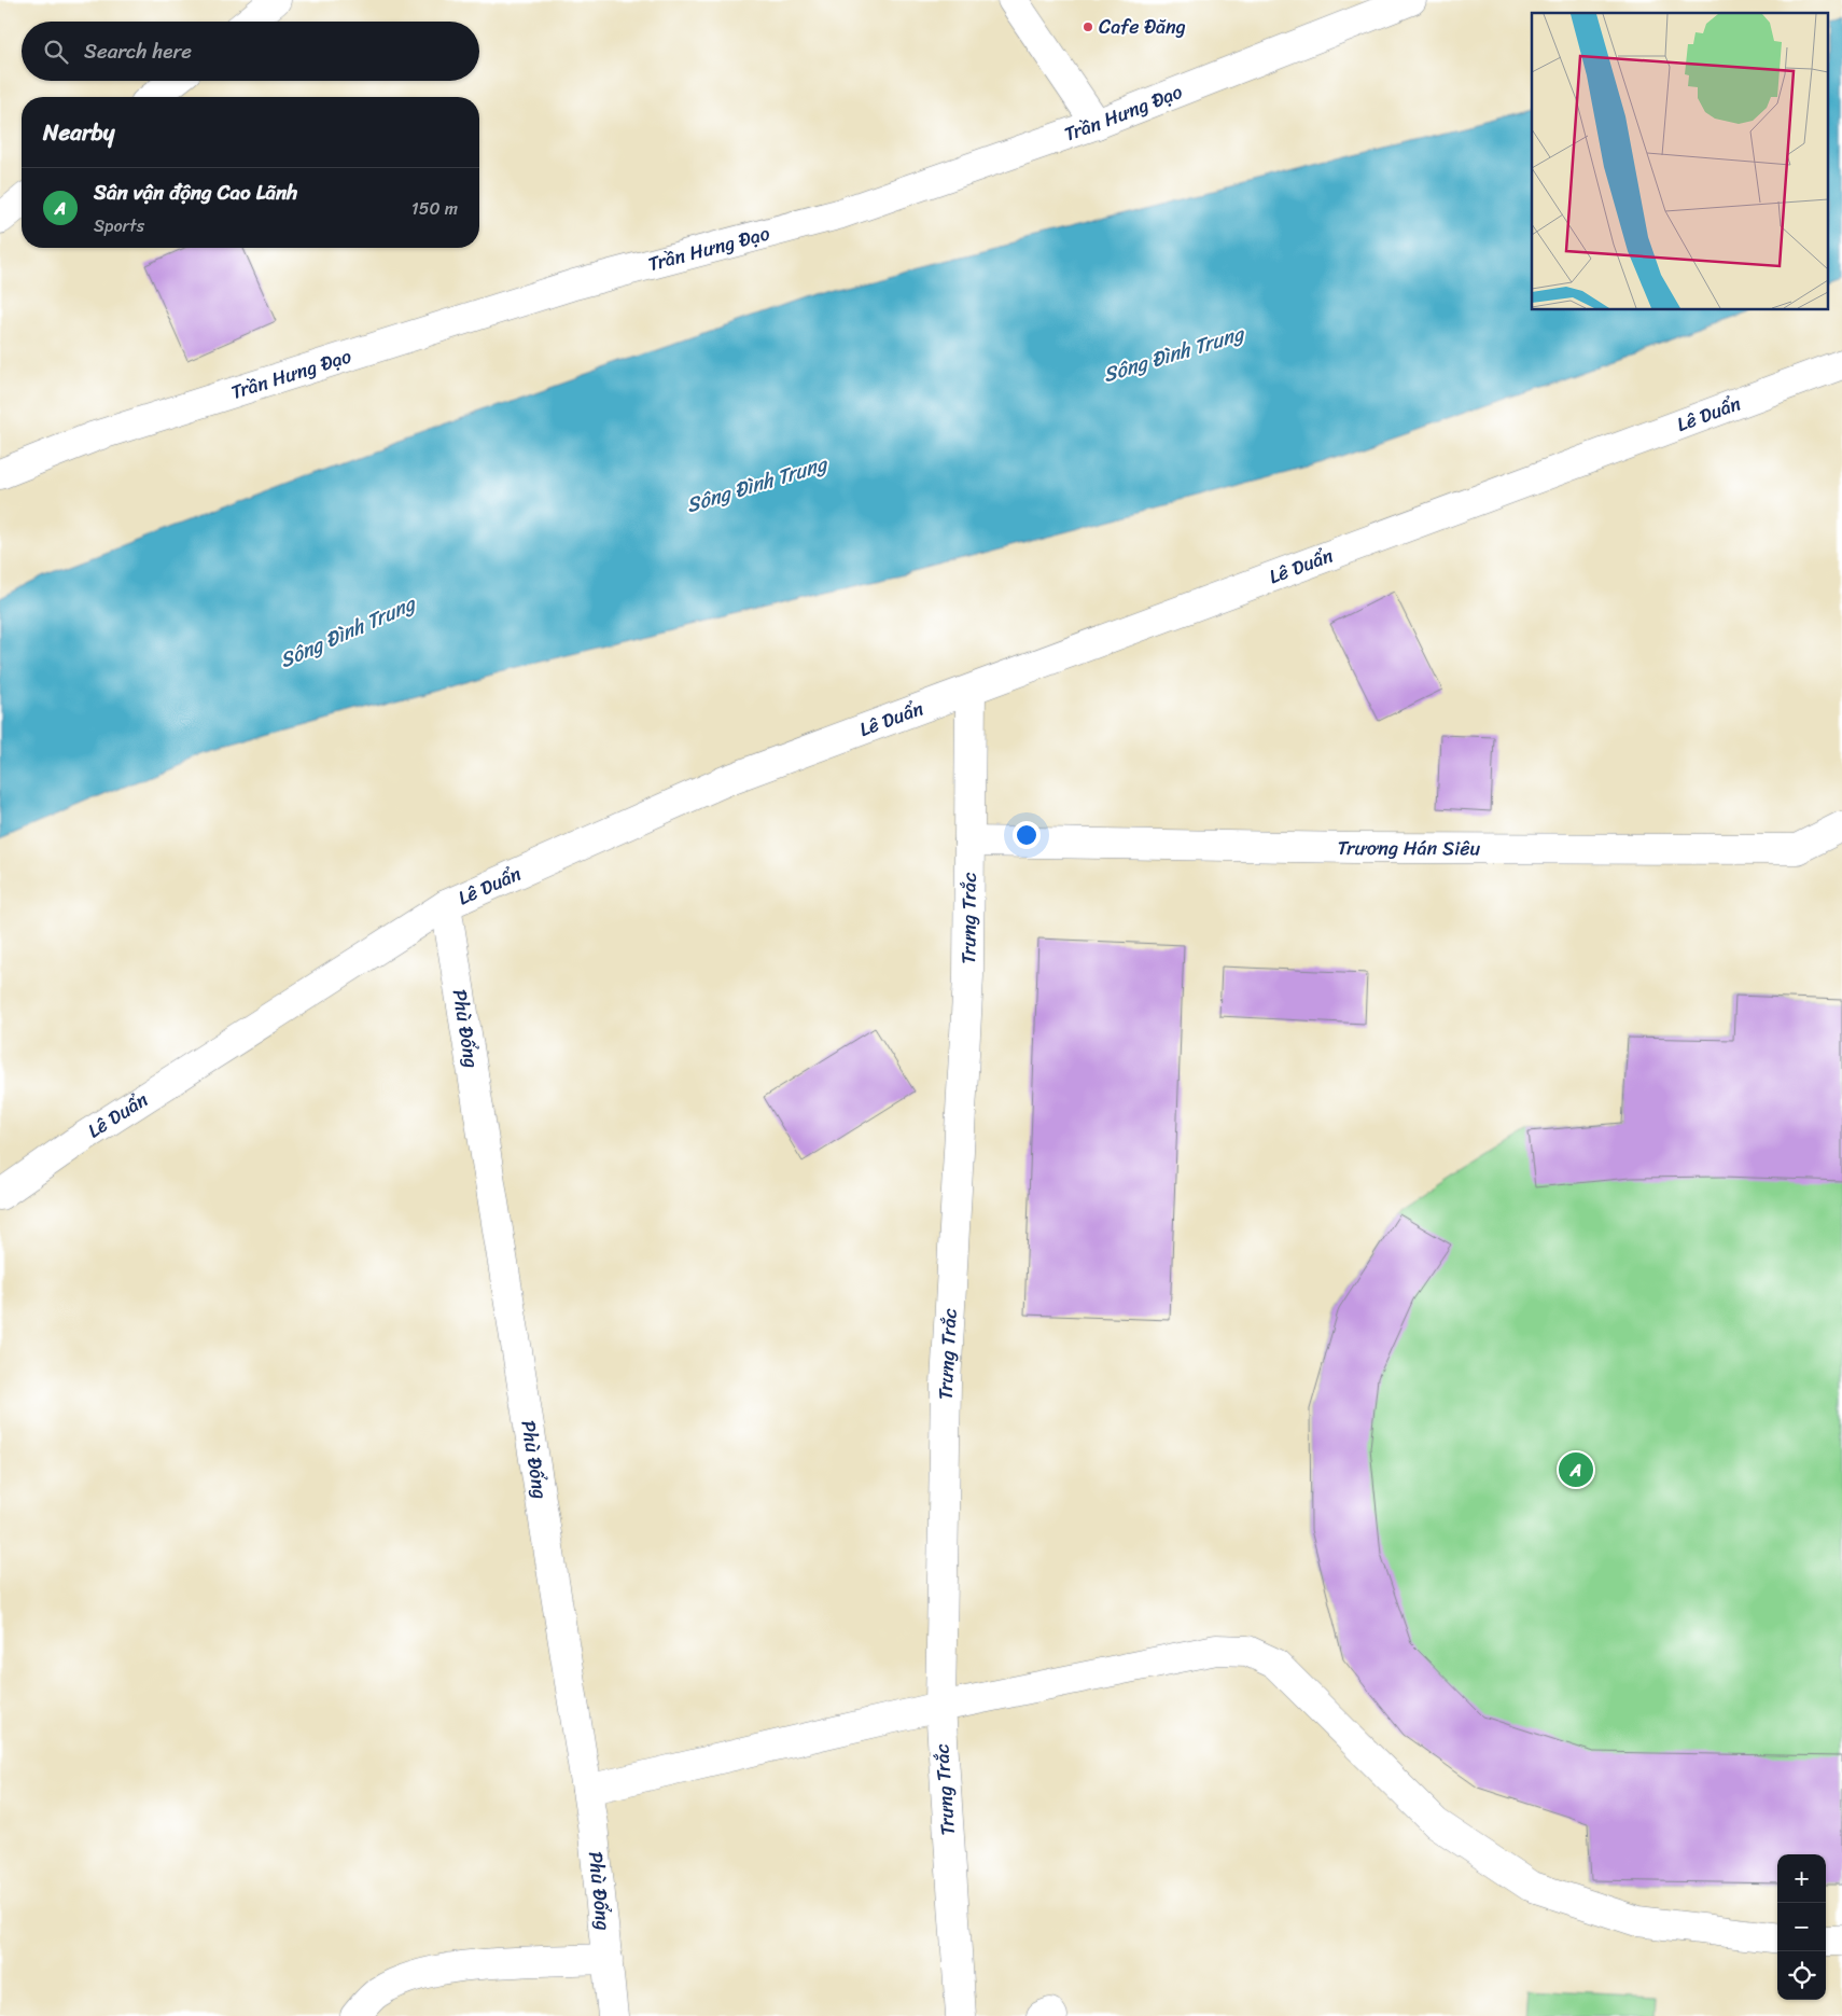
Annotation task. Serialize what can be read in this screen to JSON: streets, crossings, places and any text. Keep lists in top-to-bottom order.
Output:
{
  "streets": {
    "street": [
      "Trần Hưng Đạo",
      "Lê Duẩn",
      "Trương Hán Siêu",
      "Trưng Trắc",
      "Phù Đổng"
    ]
  },
  "crossings": [
    ["Lê Duẩn", "Trưng Trắc"],
    ["Lê Duẩn", "Phù Đổng"],
    ["Trương Hán Siêu", "Trưng Trắc"]
  ],
  "water": ["Sông Đình Trung"],
  "places": ["Cafe Đăng"],
  "page": {
    "search": "Search here",
    "heading": "Nearby",
    "list": [
      {
        "mark": "A",
        "name": "Sân vận động Cao Lãnh",
        "note": "Sports",
        "value": "150 m"
      }
    ],
    "pins": "A",
    "map_buttons": ["+", "−"]
  }
}
